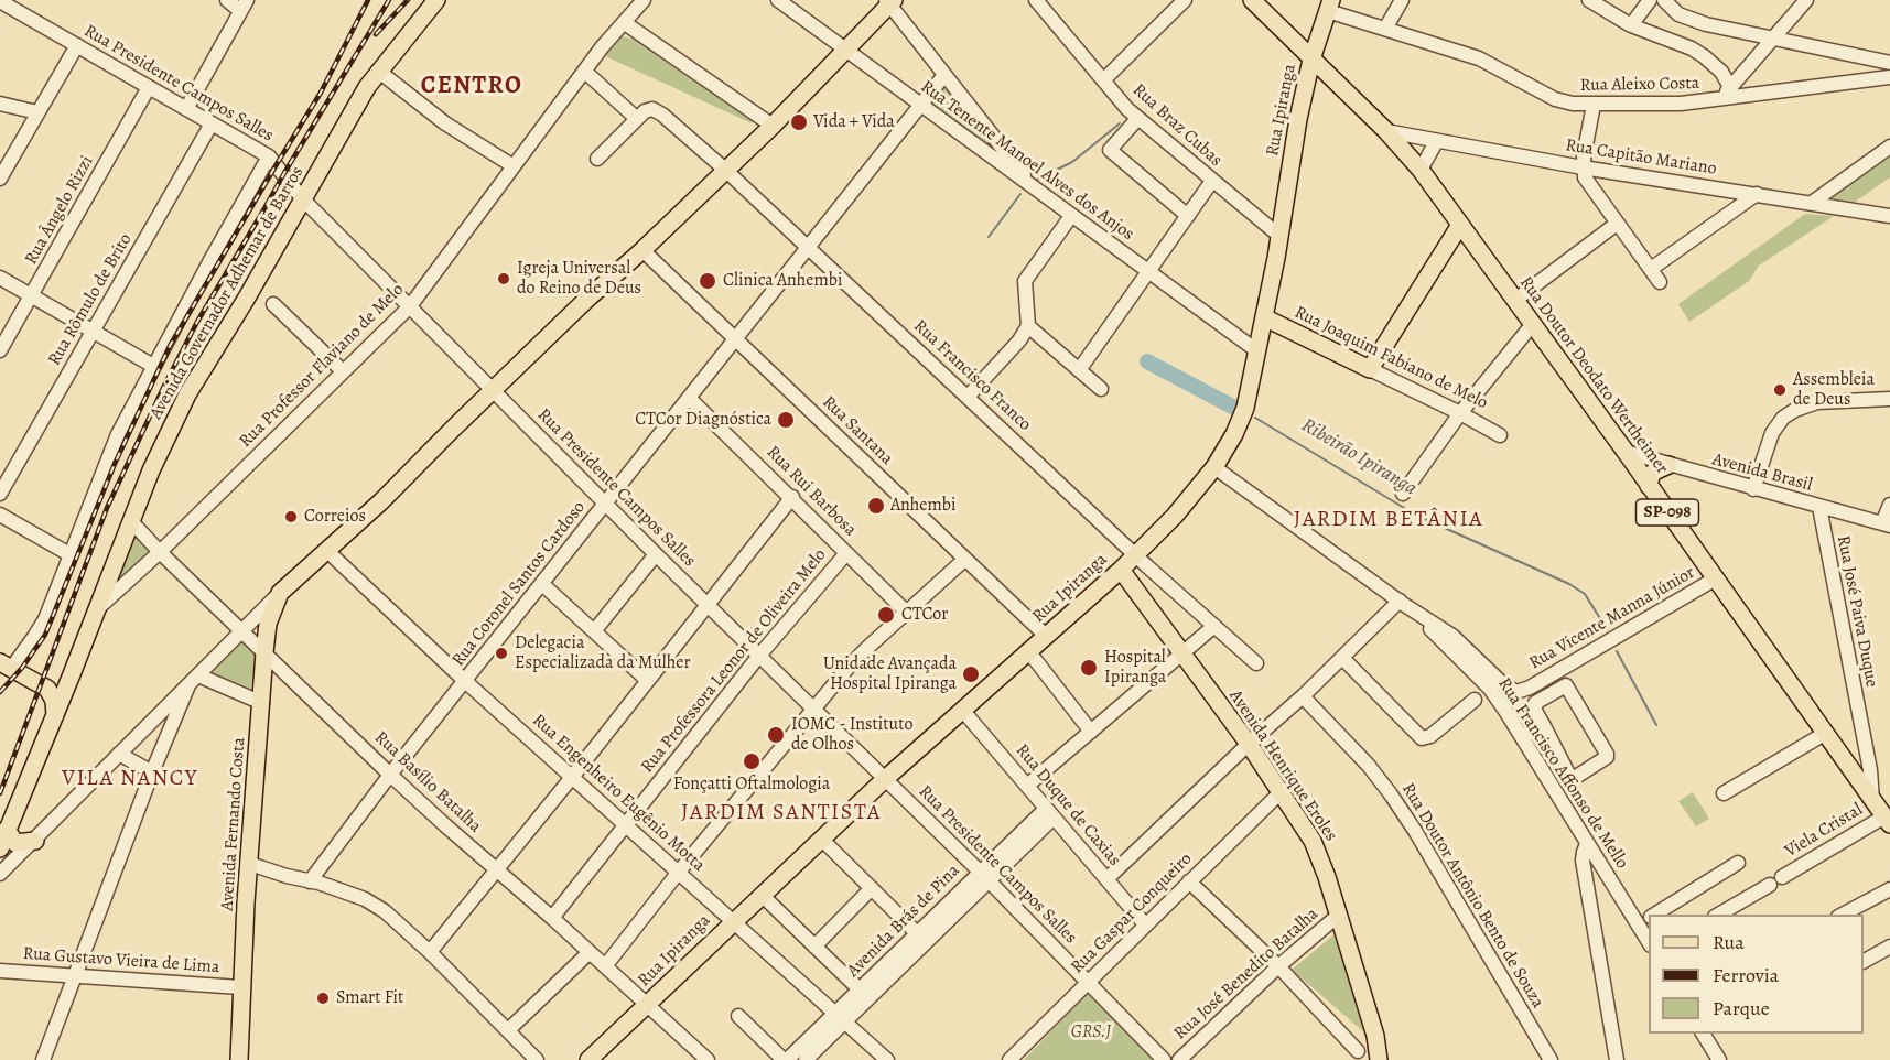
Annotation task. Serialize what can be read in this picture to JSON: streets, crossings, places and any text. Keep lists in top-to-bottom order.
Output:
{
  "streets": {
    "main road": [
      "Rua Ipiranga",
      "Avenida Governador Adhemar de Barros",
      "Rua Joaquim Fabiano de Melo",
      "Rua Doutor Deodato Wertheimer",
      "SP-098",
      "Avenida Henrique Eroles",
      "Avenida Fernando Costa"
    ],
    "street": [
      "Rua Presidente Campos Salles",
      "Rua Aleixo Costa",
      "Rua Braz Cubas",
      "Rua Capitão Mariano",
      "Rua Tenente Manoel Alves dos Anjos",
      "Rua Ângelo Rizzi",
      "Rua Rômulo de Brito",
      "Rua Professor Flaviano de Melo",
      "Rua Francisco Franco",
      "Rua Santana",
      "Avenida Brasil",
      "Rua Rui Barbosa",
      "Rua Coronel Santos Cardoso",
      "Rua José Paiva Duque",
      "Rua Vicente Manna Júnior",
      "Rua Professora Leonor de Oliveira Melo",
      "Rua Francisco Affonso de Mello",
      "Rua Basílio Batalha",
      "Rua Engenheiro Eugênio Motta",
      "Rua Duque de Caxias",
      "Viela Cristal",
      "Rua Doutor Antônio Bento de Souza",
      "Rua Gaspar Conqueiro",
      "Avenida Brás de Pina",
      "Rua Gustavo Vieira de Lima",
      "Rua José Benedito Batalha"
    ]
  },
  "crossings": [
    ["Rua Presidente Campos Salles", "Rua Ipiranga"],
    ["Rua Presidente Campos Salles", "Rua Ângelo Rizzi"],
    ["Rua Presidente Campos Salles", "Avenida Governador Adhemar de Barros"],
    ["Rua Presidente Campos Salles", "Rua Rômulo de Brito"],
    ["Rua Presidente Campos Salles", "Rua Professor Flaviano de Melo"],
    ["Rua Presidente Campos Salles", "Rua Coronel Santos Cardoso"],
    ["Rua Presidente Campos Salles", "Rua Professora Leonor de Oliveira Melo"],
    ["Rua Presidente Campos Salles", "Rua Gaspar Conqueiro"],
    ["Rua Presidente Campos Salles", "Avenida Brás de Pina"],
    ["Rua Aleixo Costa", "Rua Ipiranga"],
    ["Rua Ipiranga", "Rua Braz Cubas"],
    ["Rua Ipiranga", "Rua Tenente Manoel Alves dos Anjos"],
    ["Rua Ipiranga", "Rua Joaquim Fabiano de Melo"],
    ["Rua Ipiranga", "Rua Francisco Franco"],
    ["Rua Ipiranga", "Rua Doutor Deodato Wertheimer"],
    ["Rua Ipiranga", "Rua Santana"],
    ["Rua Ipiranga", "Avenida Henrique Eroles"],
    ["Rua Ipiranga", "Rua Basílio Batalha"],
    ["Rua Ipiranga", "Rua Engenheiro Eugênio Motta"],
    ["Rua Ipiranga", "Rua Duque de Caxias"],
    ["Rua Capitão Mariano", "Rua Doutor Deodato Wertheimer"],
    ["Rua Tenente Manoel Alves dos Anjos", "Rua Coronel Santos Cardoso"],
    ["Avenida Governador Adhemar de Barros", "Rua Professor Flaviano de Melo"],
    ["Avenida Governador Adhemar de Barros", "Rua Basílio Batalha"],
    ["Rua Professor Flaviano de Melo", "Rua Basílio Batalha"],
    ["Rua Francisco Franco", "Rua Coronel Santos Cardoso"],
    ["Rua Doutor Deodato Wertheimer", "Avenida Brasil"],
    ["Rua Doutor Deodato Wertheimer", "SP-098"],
    ["Rua Doutor Deodato Wertheimer", "Rua José Paiva Duque"],
    ["Rua Doutor Deodato Wertheimer", "Rua Vicente Manna Júnior"],
    ["Rua Santana", "Rua Coronel Santos Cardoso"],
    ["Avenida Brasil", "Rua José Paiva Duque"],
    ["Rua Rui Barbosa", "Rua Coronel Santos Cardoso"],
    ["Rua Rui Barbosa", "Rua Professora Leonor de Oliveira Melo"],
    ["SP-098", "Rua José Paiva Duque"],
    ["SP-098", "Viela Cristal"],
    ["Rua Coronel Santos Cardoso", "Rua Basílio Batalha"],
    ["Rua Coronel Santos Cardoso", "Rua Engenheiro Eugênio Motta"],
    ["Rua Vicente Manna Júnior", "Rua Francisco Affonso de Mello"],
    ["Rua Professora Leonor de Oliveira Melo", "Rua Basílio Batalha"],
    ["Rua Professora Leonor de Oliveira Melo", "Rua Engenheiro Eugênio Motta"],
    ["Avenida Henrique Eroles", "Rua Gaspar Conqueiro"],
    ["Avenida Henrique Eroles", "Rua José Benedito Batalha"],
    ["Rua Basílio Batalha", "Avenida Fernando Costa"],
    ["Rua Engenheiro Eugênio Motta", "Avenida Brás de Pina"],
    ["Rua Duque de Caxias", "Rua Gaspar Conqueiro"],
    ["Rua Duque de Caxias", "Avenida Brás de Pina"],
    ["Avenida Fernando Costa", "Rua Gustavo Vieira de Lima"]
  ],
  "districts": [
    "CENTRO",
    "JARDIM BETÂNIA",
    "VILA NANCY",
    "JARDIM SANTISTA"
  ],
  "water": ["Ribeirão Ipiranga"],
  "parks": ["GRS.J"],
  "places": [
    "Vida + Vida",
    "Igreja Universal do Reino de Deus",
    "Clinica Anhembi",
    "Assembleia de Deus",
    "CTCor Diagnóstica",
    "Anhembi",
    "Correios",
    "CTCor",
    "Delegacia Especializada da Mulher",
    "Hospital Ipiranga",
    "Unidade Avançada Hospital Ipiranga",
    "IOMC - Instituto de Olhos",
    "Fonçatti Oftalmologia",
    "Smart Fit"
  ],
  "legend": ["Rua", "Ferrovia", "Parque"]
}
